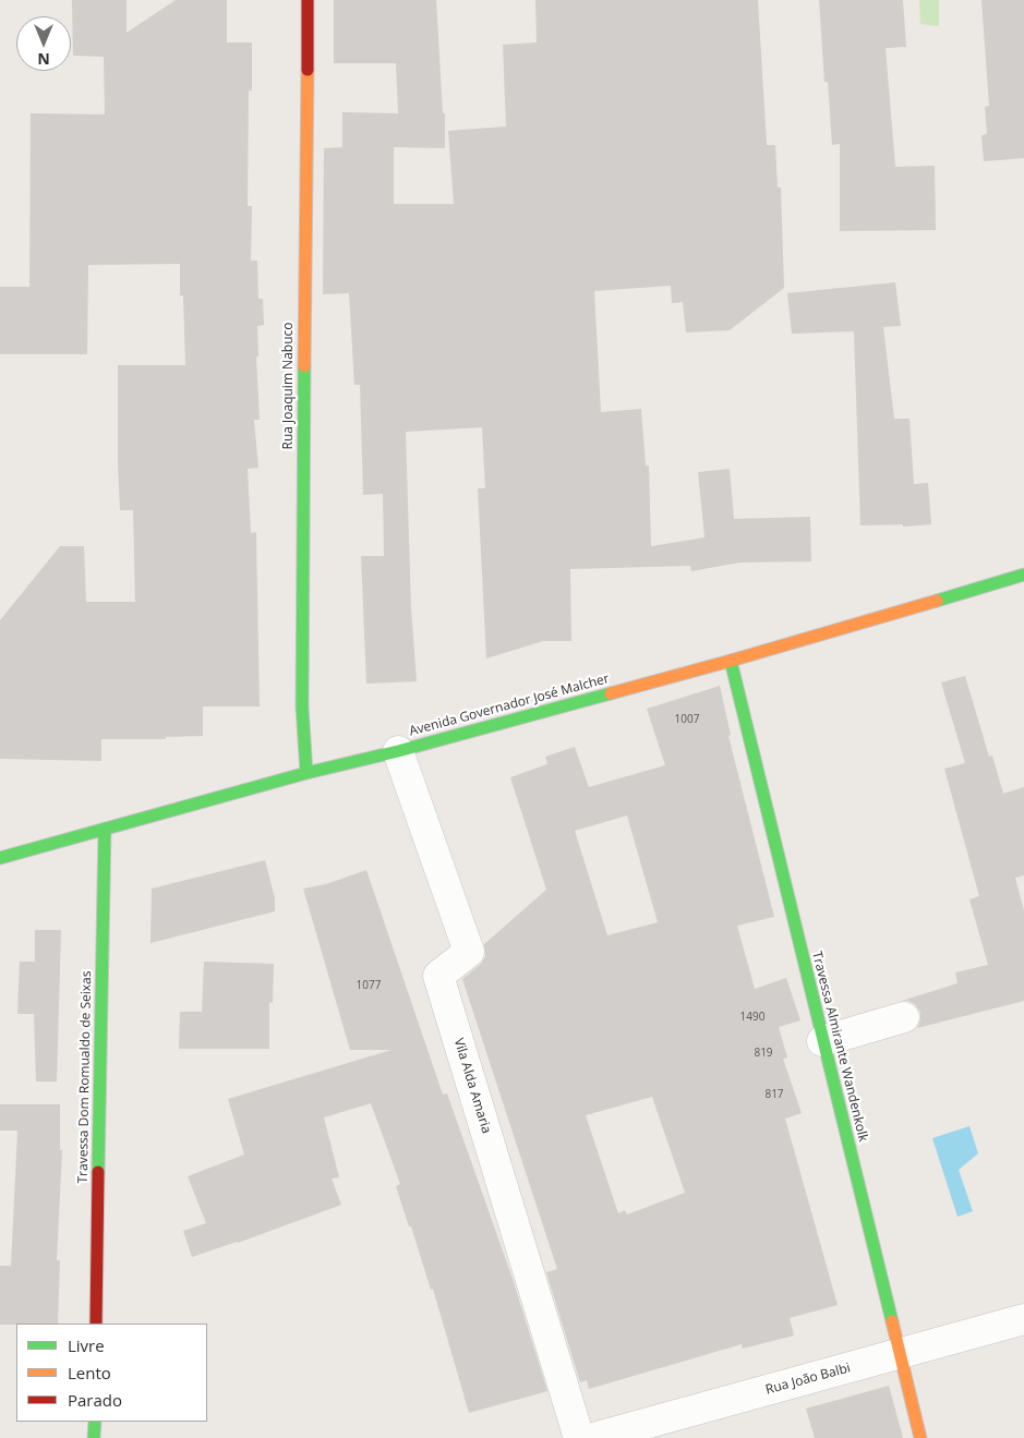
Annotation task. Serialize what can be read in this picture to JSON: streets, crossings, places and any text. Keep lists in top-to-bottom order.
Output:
{
  "streets": {
    "street": [
      "Rua Joaquim Nabuco",
      "Avenida Governador José Malcher",
      "Travessa Almirante Wandenkolk",
      "Travessa Dom Romualdo de Seixas",
      "Vila Alda Amaria",
      "Rua João Balbi"
    ]
  },
  "crossings": [
    ["Rua Joaquim Nabuco", "Avenida Governador José Malcher"],
    ["Avenida Governador José Malcher", "Travessa Almirante Wandenkolk"],
    ["Avenida Governador José Malcher", "Travessa Dom Romualdo de Seixas"],
    ["Avenida Governador José Malcher", "Vila Alda Amaria"],
    ["Travessa Almirante Wandenkolk", "Rua João Balbi"]
  ],
  "house_numbers": [
    "1007",
    "1077",
    "1490",
    "819",
    "817"
  ],
  "legend": ["Livre", "Lento", "Parado"],
  "north": "bottom"
}
